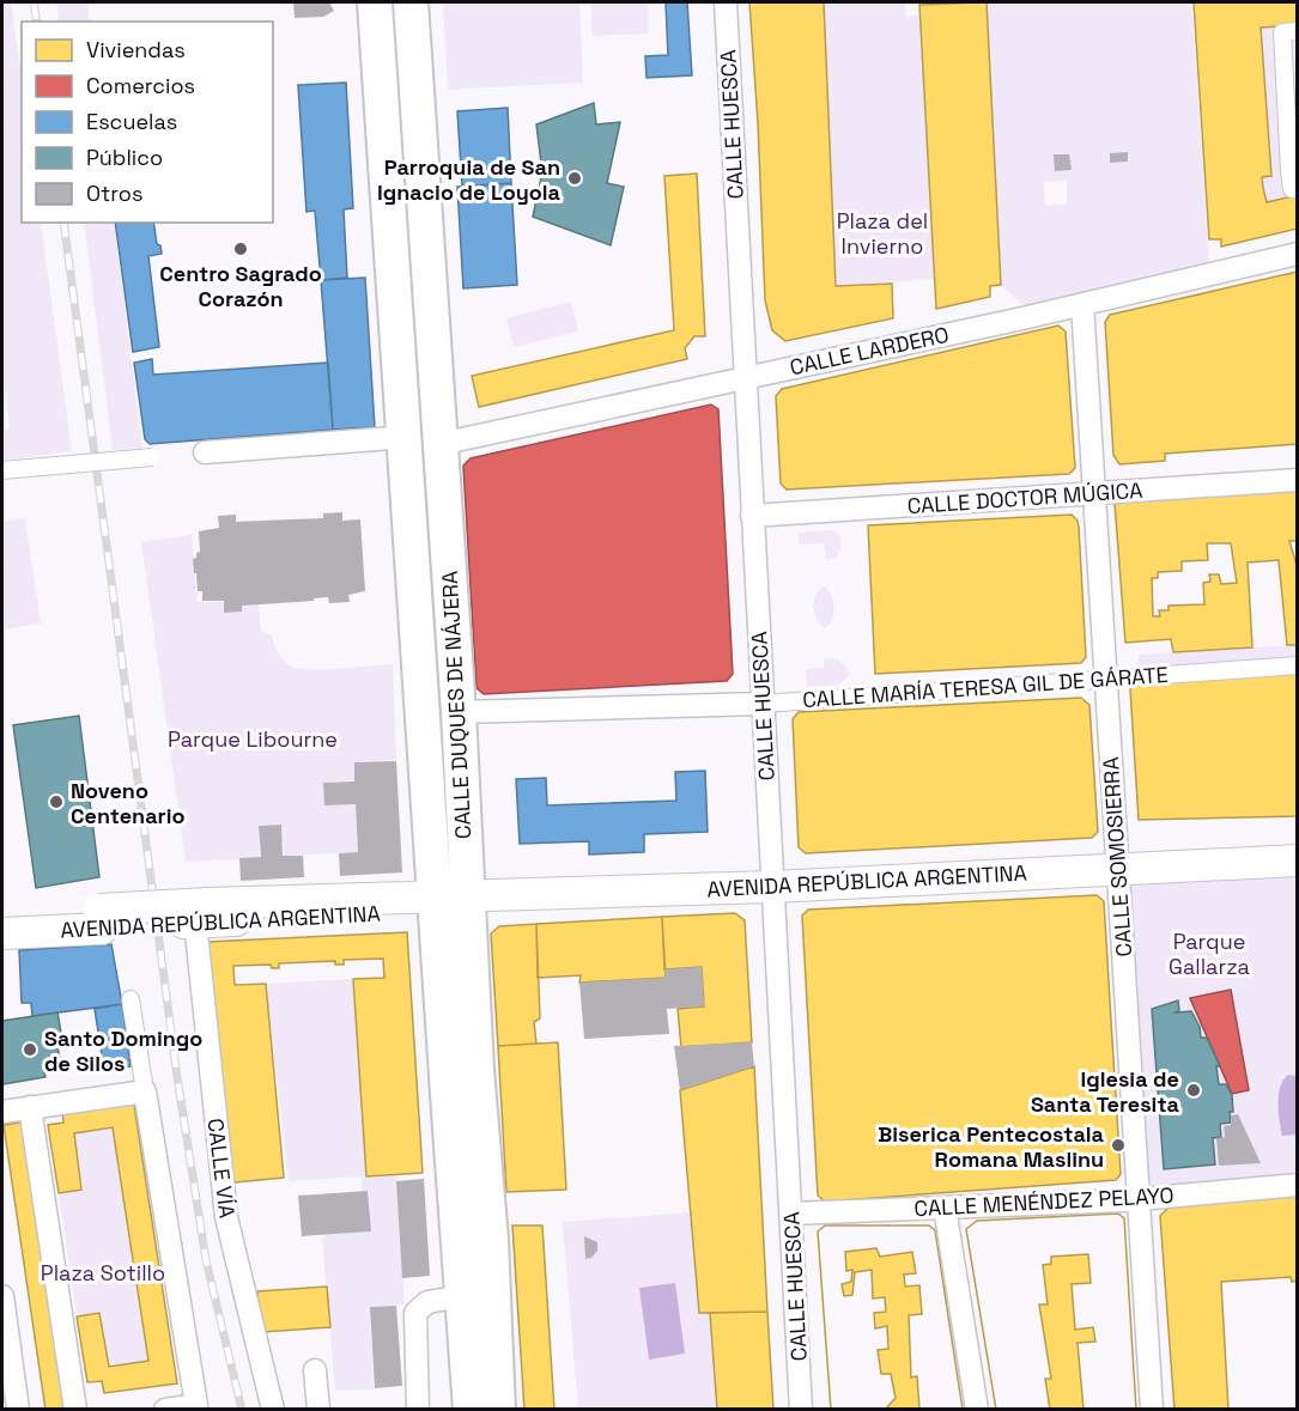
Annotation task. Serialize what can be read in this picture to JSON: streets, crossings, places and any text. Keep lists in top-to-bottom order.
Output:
{
  "streets": {
    "main road": ["CALLE DUQUES DE NÁJERA", "AVENIDA REPÚBLICA ARGENTINA"],
    "street": [
      "CALLE HUESCA",
      "CALLE LARDERO",
      "CALLE DOCTOR MÚGICA",
      "CALLE MARÍA TERESA GIL DE GÁRATE",
      "CALLE SOMOSIERRA",
      "CALLE VÍA",
      "CALLE MENÉNDEZ PELAYO"
    ]
  },
  "crossings": [
    ["CALLE HUESCA", "CALLE LARDERO"],
    ["CALLE HUESCA", "CALLE DOCTOR MÚGICA"],
    ["CALLE HUESCA", "CALLE MARÍA TERESA GIL DE GÁRATE"],
    ["CALLE HUESCA", "AVENIDA REPÚBLICA ARGENTINA"],
    ["CALLE HUESCA", "CALLE MENÉNDEZ PELAYO"],
    ["CALLE LARDERO", "CALLE DUQUES DE NÁJERA"],
    ["CALLE LARDERO", "CALLE SOMOSIERRA"],
    ["CALLE DOCTOR MÚGICA", "CALLE SOMOSIERRA"],
    ["CALLE MARÍA TERESA GIL DE GÁRATE", "CALLE DUQUES DE NÁJERA"],
    ["CALLE MARÍA TERESA GIL DE GÁRATE", "CALLE SOMOSIERRA"],
    ["CALLE DUQUES DE NÁJERA", "AVENIDA REPÚBLICA ARGENTINA"],
    ["CALLE SOMOSIERRA", "AVENIDA REPÚBLICA ARGENTINA"],
    ["CALLE SOMOSIERRA", "CALLE MENÉNDEZ PELAYO"],
    ["AVENIDA REPÚBLICA ARGENTINA", "CALLE VÍA"]
  ],
  "parks": [
    "Plaza del Invierno",
    "Parque Libourne",
    "Parque Gallarza",
    "Plaza Sotillo"
  ],
  "places": [
    "Parroquia de San Ignacio de Loyola",
    "Centro Sagrado Corazón",
    "Noveno Centenario",
    "Santo Domingo de Silos",
    "Iglesia de Santa Teresita",
    "Biserica Pentecostala Romana Maslinu"
  ],
  "legend": [
    "Viviendas",
    "Comercios",
    "Escuelas",
    "Público",
    "Otros"
  ]
}
